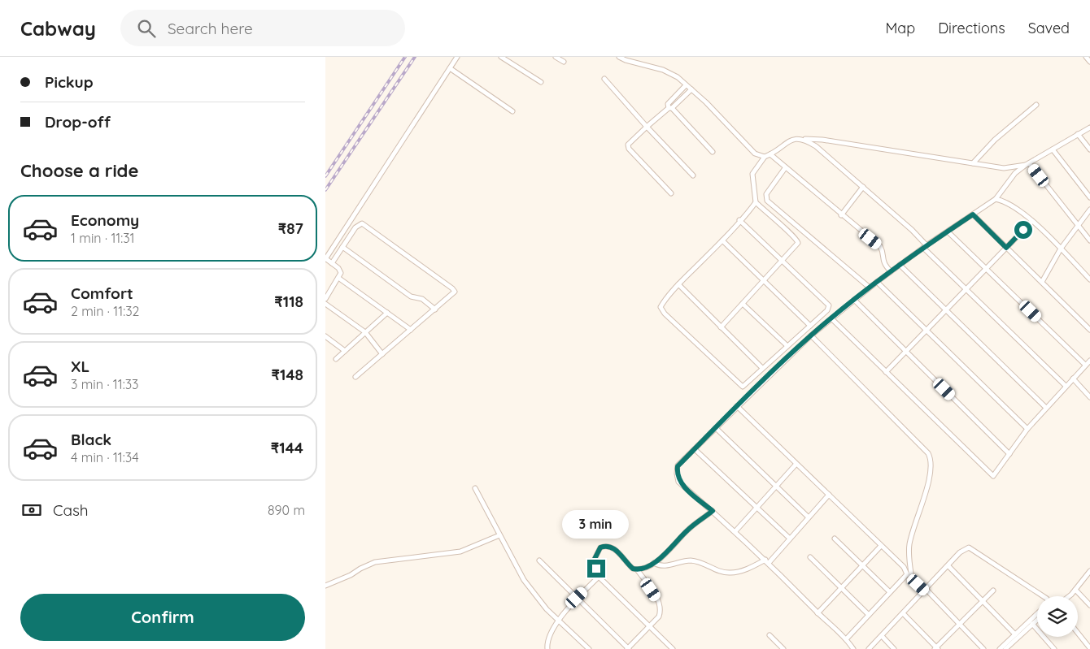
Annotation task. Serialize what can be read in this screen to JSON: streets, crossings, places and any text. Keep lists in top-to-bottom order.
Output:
{
  "page": {
    "header": "Cabway",
    "search": "Search here",
    "nav": ["Map", "Directions", "Saved"],
    "banner": ["Pickup", "Drop-off"],
    "heading": "Choose a ride",
    "list": [
      {
        "name": "Economy",
        "note": "1 min · 11:31",
        "value": "₹87"
      },
      {
        "name": "Comfort",
        "note": "2 min · 11:32",
        "value": "₹118"
      },
      {
        "name": "XL",
        "note": "3 min · 11:33",
        "value": "₹148"
      },
      {
        "name": "Black",
        "note": "4 min · 11:34",
        "value": "₹144"
      }
    ],
    "pay": ["Cash", "890 m"],
    "bubble": "3 min",
    "buttons": "Confirm"
  }
}
